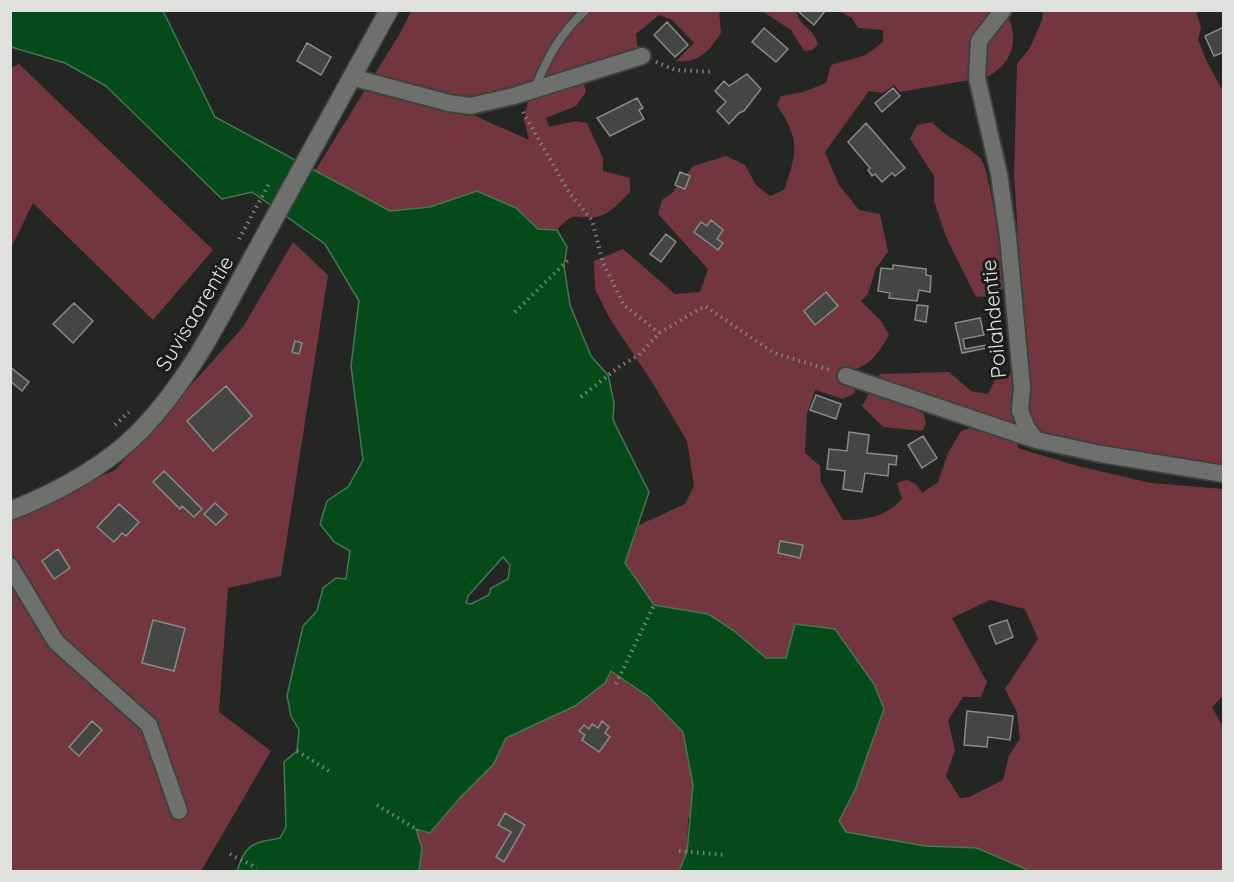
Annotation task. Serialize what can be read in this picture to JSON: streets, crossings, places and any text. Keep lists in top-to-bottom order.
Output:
{
  "streets": {
    "street": ["Suvisaarentie", "Poilahdentie"]
  }
}
